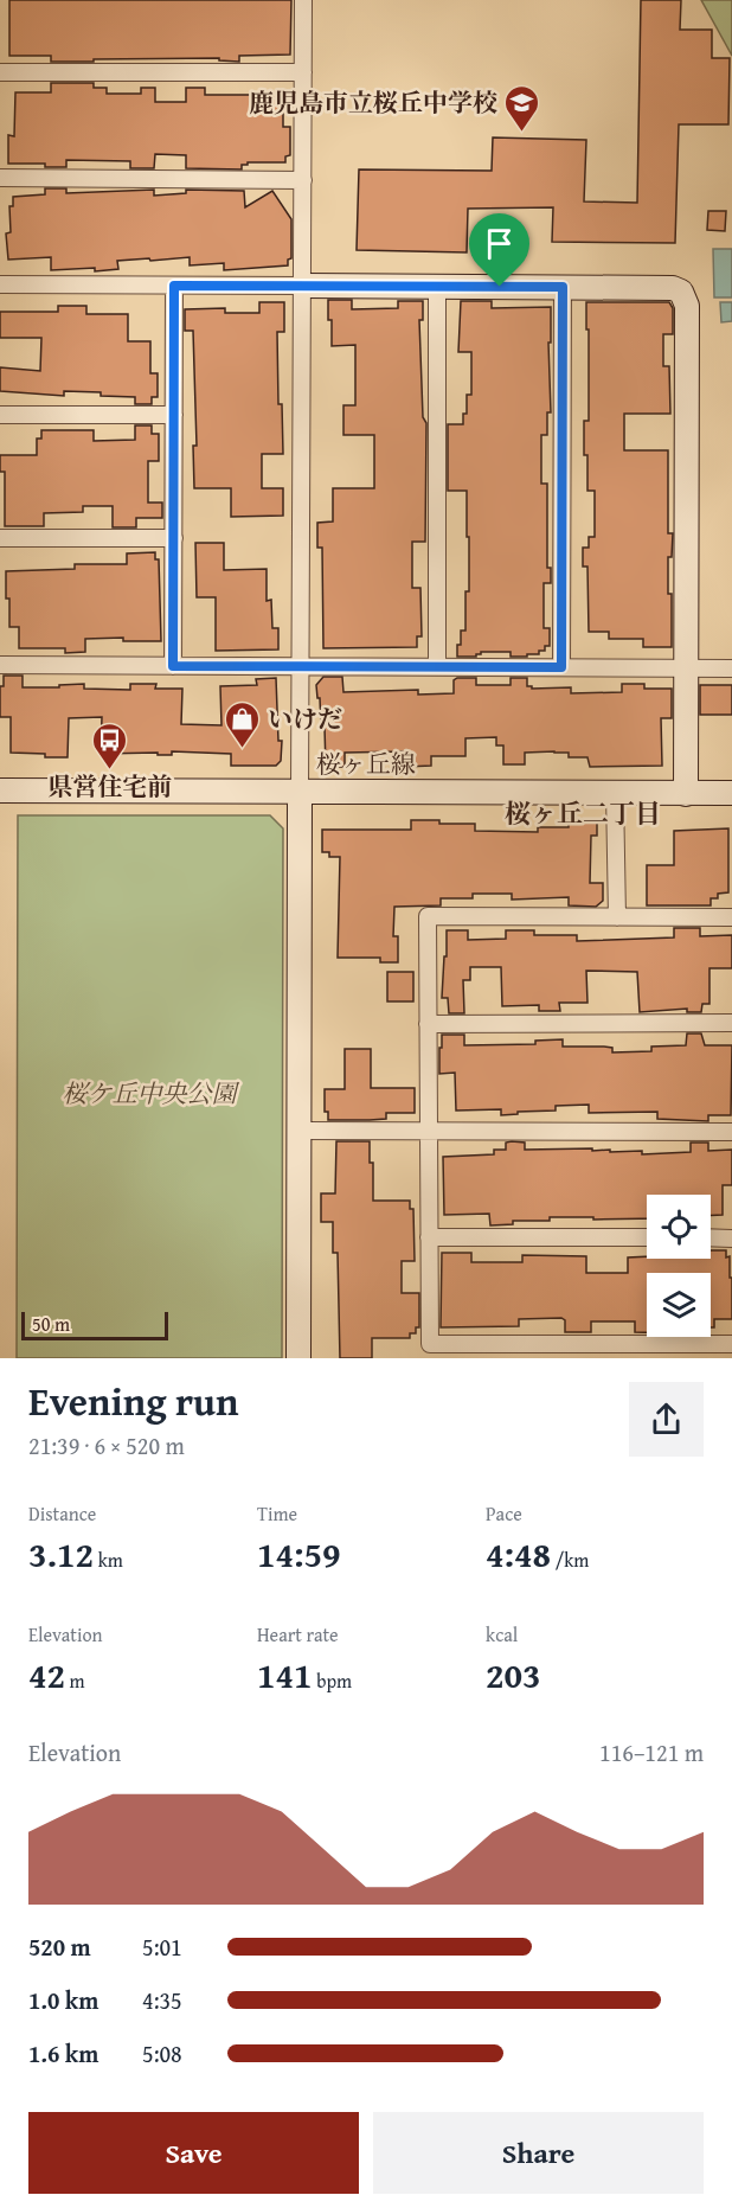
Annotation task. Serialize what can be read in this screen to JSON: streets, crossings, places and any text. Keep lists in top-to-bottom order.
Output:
{
  "streets": {
    "street": ["桜ヶ丘線"]
  },
  "districts": ["桜ヶ丘二丁目"],
  "parks": ["桜ケ丘中央公園"],
  "places": {
    "school or university": ["鹿児島市立桜丘中学校"],
    "shop": ["いけだ"],
    "bus stop": ["県営住宅前"]
  },
  "scale_bar": "50 m",
  "page": {
    "scale": "50 m",
    "heading": ["Evening run", "21:39 · 6 × 520 m"],
    "stats": [
      ["Distance", "3.12 km"],
      ["Time", "14:59"],
      ["Pace", "4:48 /km"],
      ["Elevation", "42 m"],
      ["Heart rate", "141 bpm"],
      ["kcal", "203"]
    ],
    "chart": ["Elevation", "116–121 m"],
    "list": [
      {
        "name": "520 m",
        "note": "5:01"
      },
      {
        "name": "1.0 km",
        "note": "4:35"
      },
      {
        "name": "1.6 km",
        "note": "5:08"
      }
    ],
    "buttons": ["Save", "Share"]
  }
}
